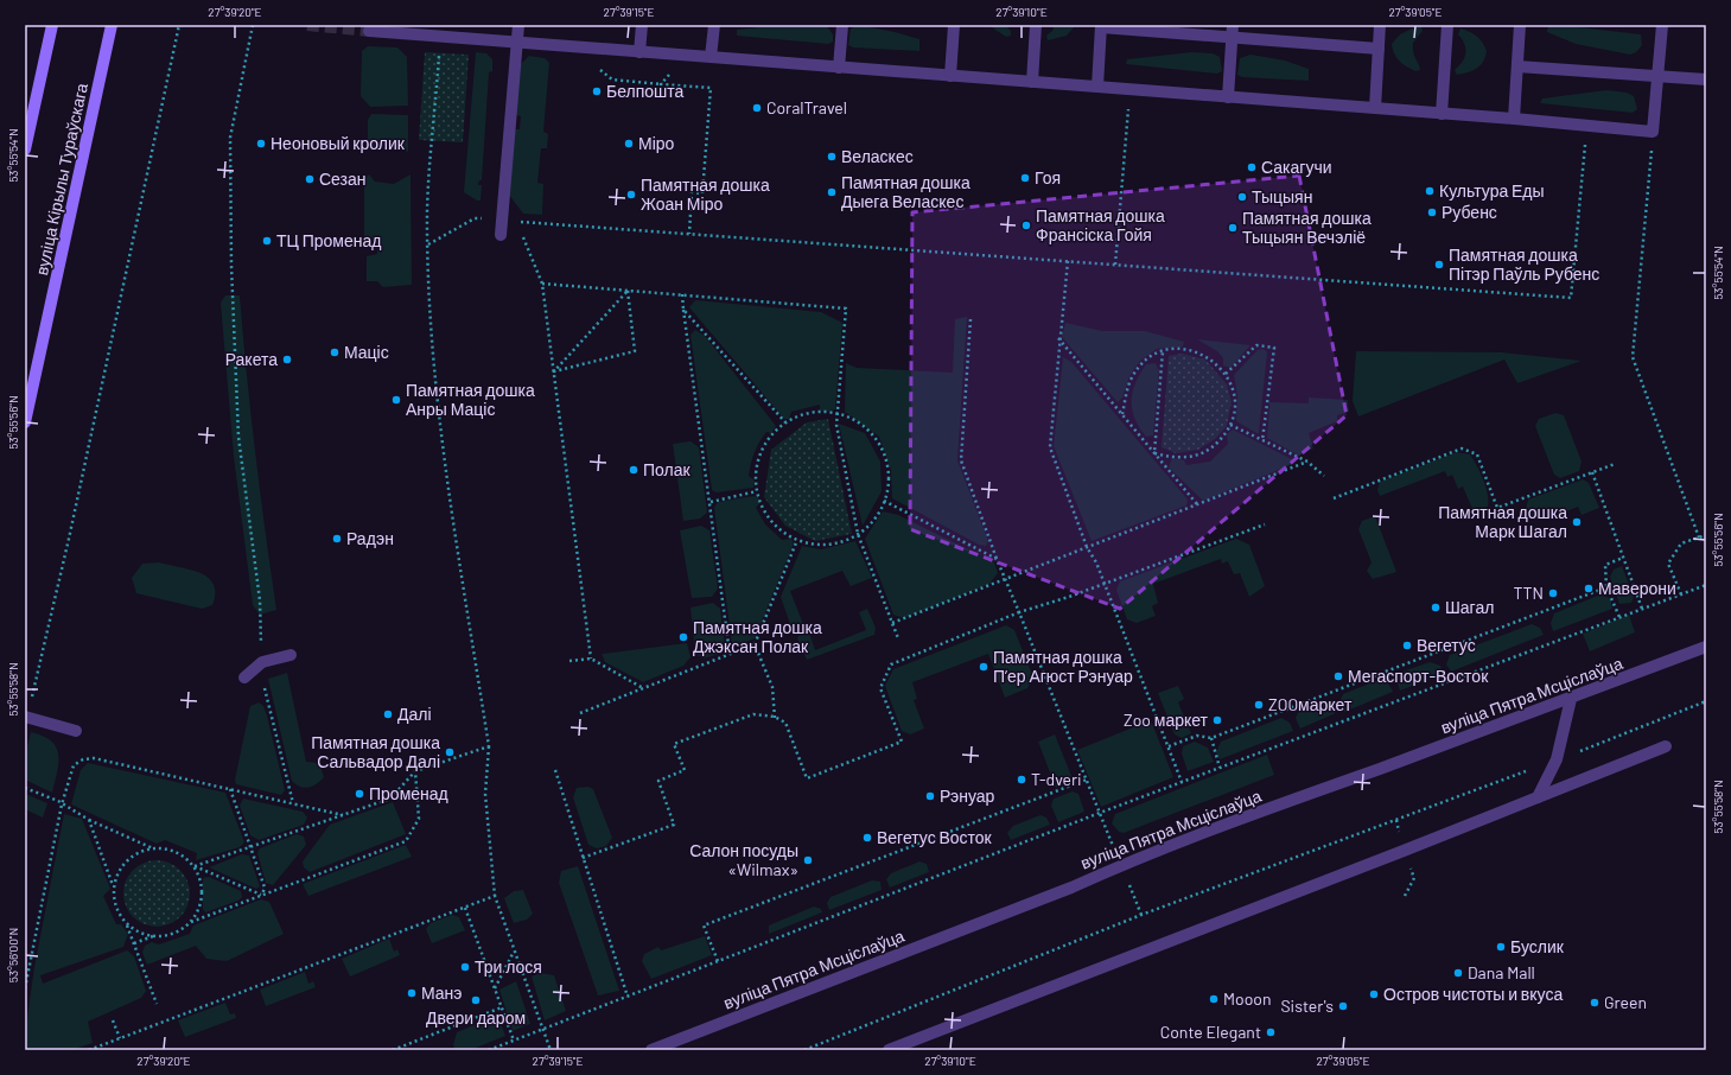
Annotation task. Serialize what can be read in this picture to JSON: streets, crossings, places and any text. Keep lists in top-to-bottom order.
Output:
{
  "streets": {
    "main road": ["вуліца Кірылы Тураўскага"],
    "street": ["вуліца Пятра Мсціслаўца"]
  },
  "places": [
    "Белпошта",
    "CoralTravel",
    "Неоновый кролик",
    "Міро",
    "Веласкес",
    "Сакагучи",
    "Гоя",
    "Сезан",
    "Культура Еды",
    "Памятная дошка Дыега Веласкес",
    "Памятная дошка Жоан Міро",
    "Тыцыян",
    "Рубенс",
    "Памятная дошка Франсіска Гойя",
    "Памятная дошка Тыцыян Вечэліё",
    "ТЦ Променад",
    "Памятная дошка Пітэр Паўль Рубенс",
    "Маціс",
    "Ракета",
    "Памятная дошка Анры Маціс",
    "Полак",
    "Памятная дошка Марк Шагал",
    "Радэн",
    "Маверони",
    "TTN",
    "Шагал",
    "Памятная дошка Джэксан Полак",
    "Вегетус",
    "Памятная дошка Пʼер Агюст Рэнуар",
    "Мегаспорт-Восток",
    "ZOOмаркет",
    "Далі",
    "Zoo маркет",
    "Памятная дошка Сальвадор Далі",
    "T-dveri",
    "Променад",
    "Рэнуар",
    "Вегетус Восток",
    "Салон посуды «Wilmax»",
    "Буслик",
    "Три лося",
    "Dana Mall",
    "Манэ",
    "Остров чистоты и вкуса",
    "Mooon",
    "Двери даром",
    "Green",
    "Sister's",
    "Conte Elegant"
  ],
  "coordinates": [
    "27°39'20\"E",
    "27°39'15\"E",
    "27°39'10\"E",
    "27°39'05\"E",
    "53°55'54\"N",
    "53°55'56\"N",
    "53°55'58\"N",
    "53°56'00\"N"
  ]
}
